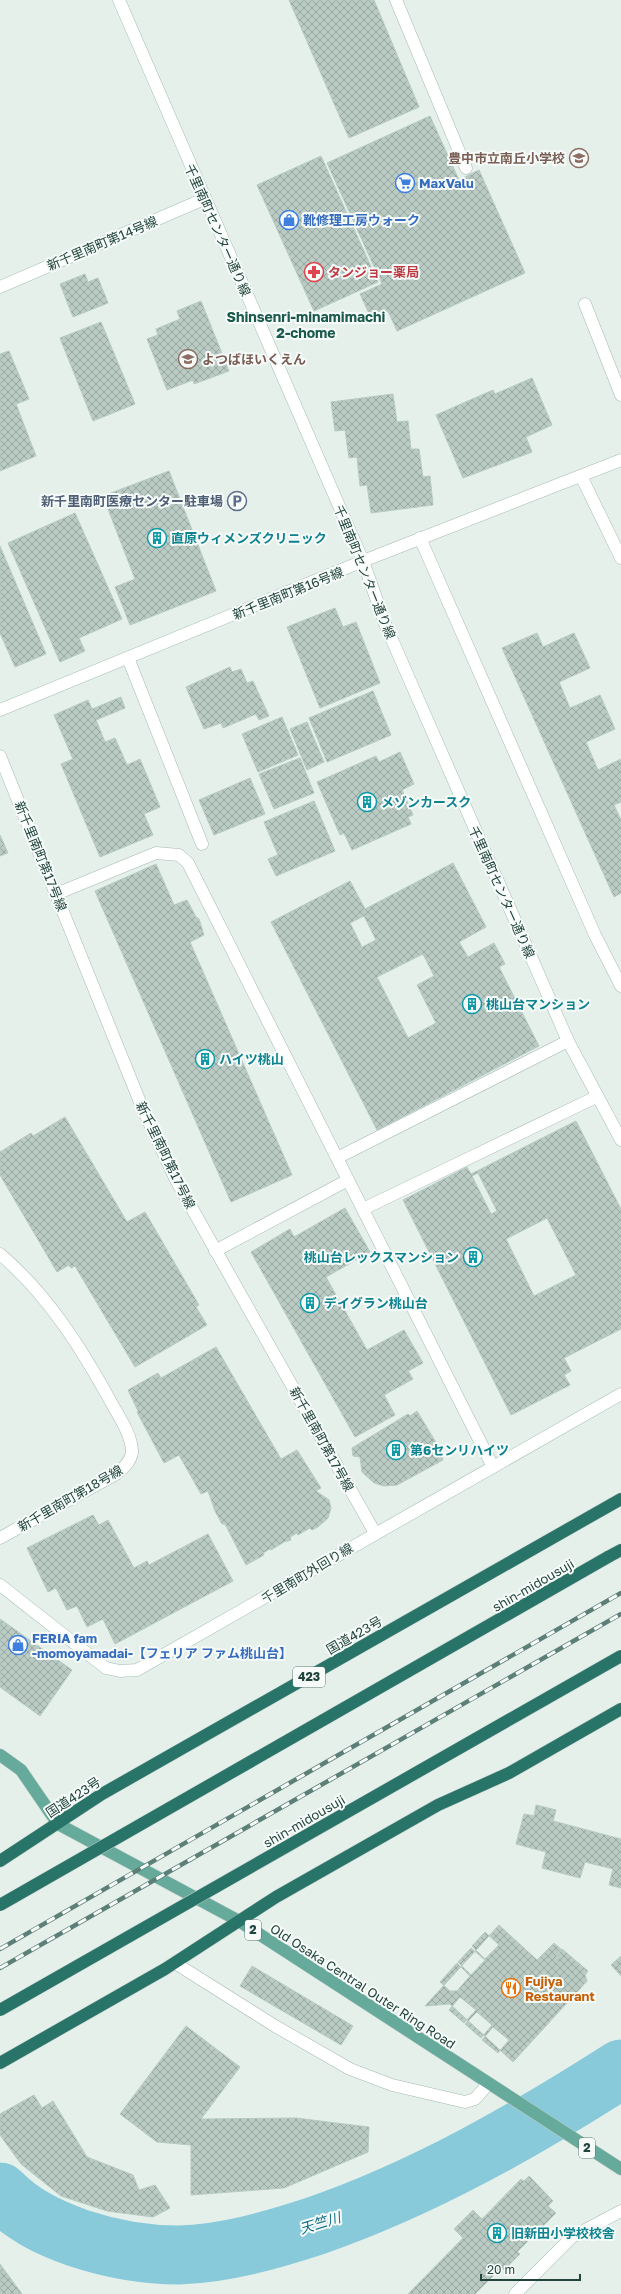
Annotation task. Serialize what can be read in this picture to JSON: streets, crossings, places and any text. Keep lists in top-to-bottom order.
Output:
{
  "streets": {
    "highway": ["shin-midousuji", "国道423号", "423"],
    "main road": ["2", "Old Osaka Central Outer Ring Road"],
    "street": [
      "千里南町センター通り線",
      "新千里南町第14号線",
      "新千里南町第16号線",
      "新千里南町第17号線",
      "新千里南町第18号線",
      "千里南町外回り線"
    ]
  },
  "crossings": [
    ["千里南町センター通り線", "新千里南町第14号線"],
    ["千里南町センター通り線", "新千里南町第16号線"],
    ["新千里南町第17号線", "千里南町外回り線"],
    ["国道423号", "Old Osaka Central Outer Ring Road"]
  ],
  "districts": ["Shinsenri-minamimachi 2-chome"],
  "water": ["天竺川"],
  "places": {
    "school or university": ["豊中市立南丘小学校", "よつばほいくえん"],
    "supermarket": ["MaxValu"],
    "shop": ["靴修理工房ウォーク", "FERIA fam -momoyamadai-【フェリア ファム桃山台】"],
    "pharmacy": ["タンジョー薬局"],
    "parking": ["新千里南町医療センター駐車場"],
    "building": [
      "直原ウィメンズクリニック",
      "メゾンカースク",
      "桃山台マンション",
      "ハイツ桃山",
      "桃山台レックスマンション",
      "デイグラン桃山台",
      "第6センリハイツ",
      "旧新田小学校校舎"
    ],
    "restaurant": ["Fujiya Restaurant"]
  },
  "scale_bar": "20 m"
}
